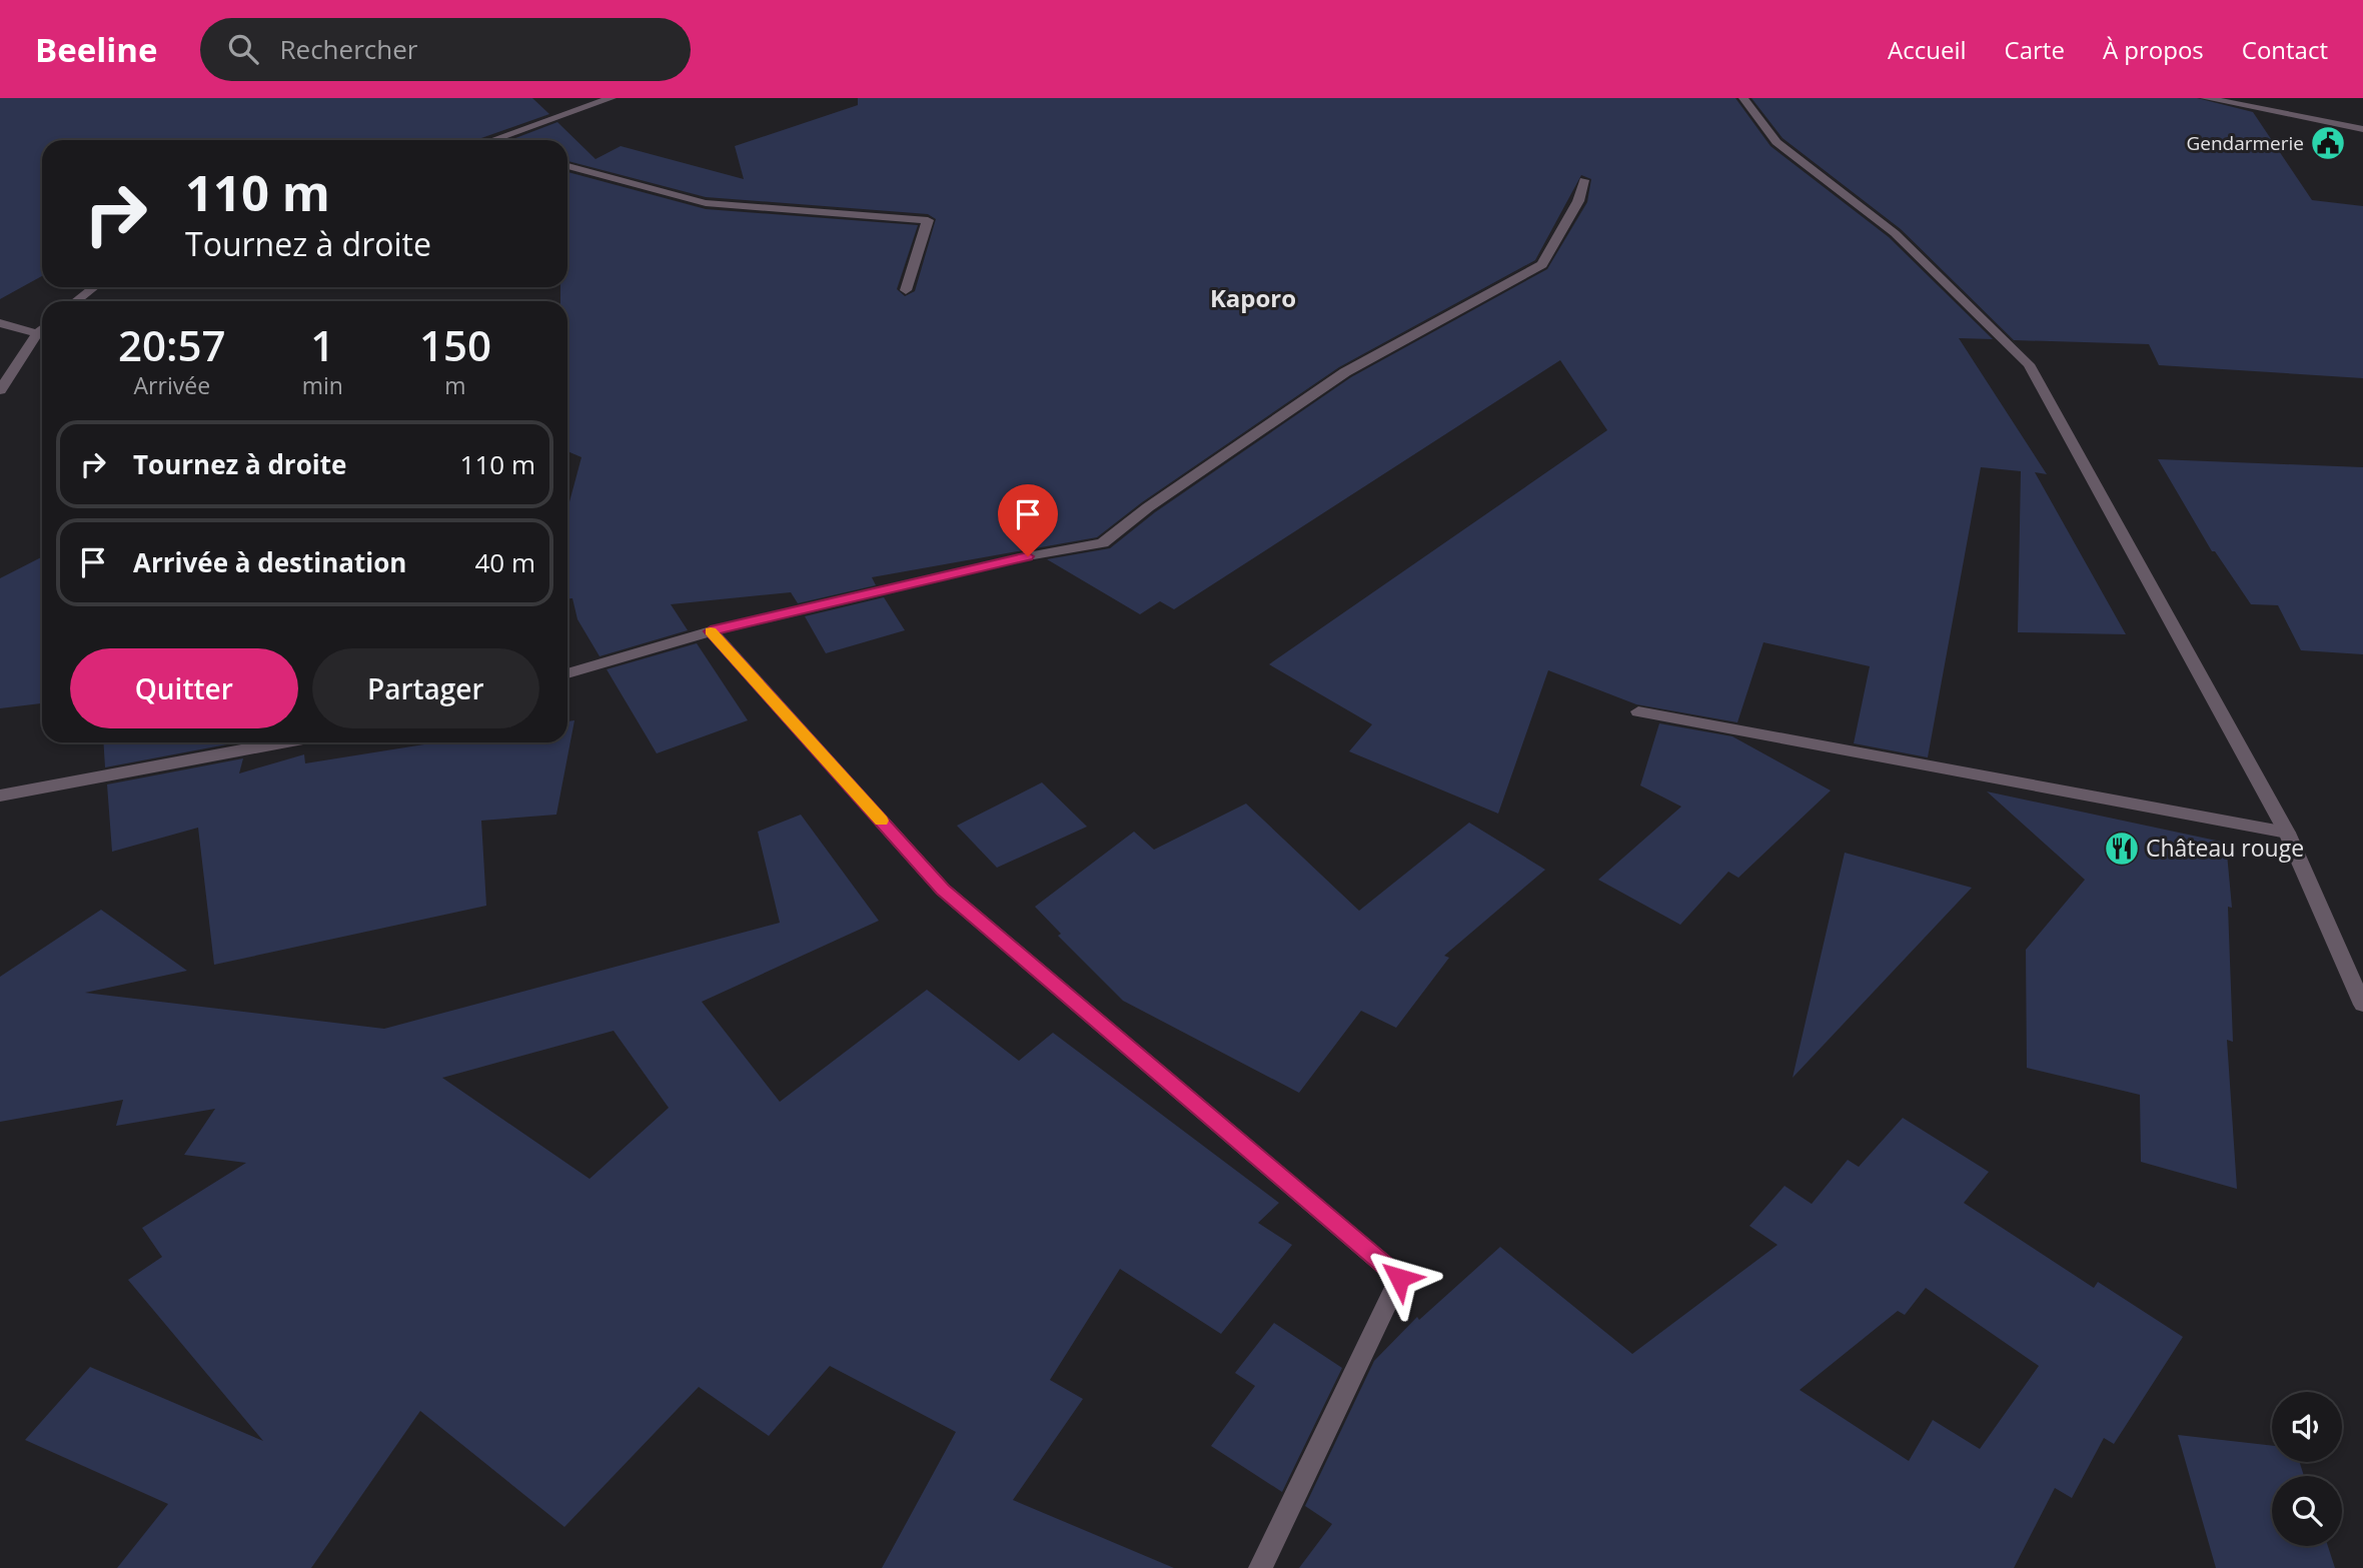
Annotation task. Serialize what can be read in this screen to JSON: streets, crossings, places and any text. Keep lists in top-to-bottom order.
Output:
{
  "districts": ["Kaporo"],
  "places": {
    "public building": ["Gendarmerie"],
    "restaurant": ["Château rouge"]
  },
  "page": {
    "header": "Beeline",
    "search": "Rechercher",
    "nav": [
      "Accueil",
      "Carte",
      "À propos",
      "Contact"
    ],
    "turn": ["110 m", "Tournez à droite"],
    "eta": [
      "20:57",
      "Arrivée",
      "1",
      "min",
      "150",
      "m"
    ],
    "list": [
      {
        "name": "Tournez à droite",
        "value": "110 m"
      },
      {
        "name": "Arrivée à destination",
        "value": "40 m"
      }
    ],
    "buttons": ["Quitter", "Partager"]
  }
}
